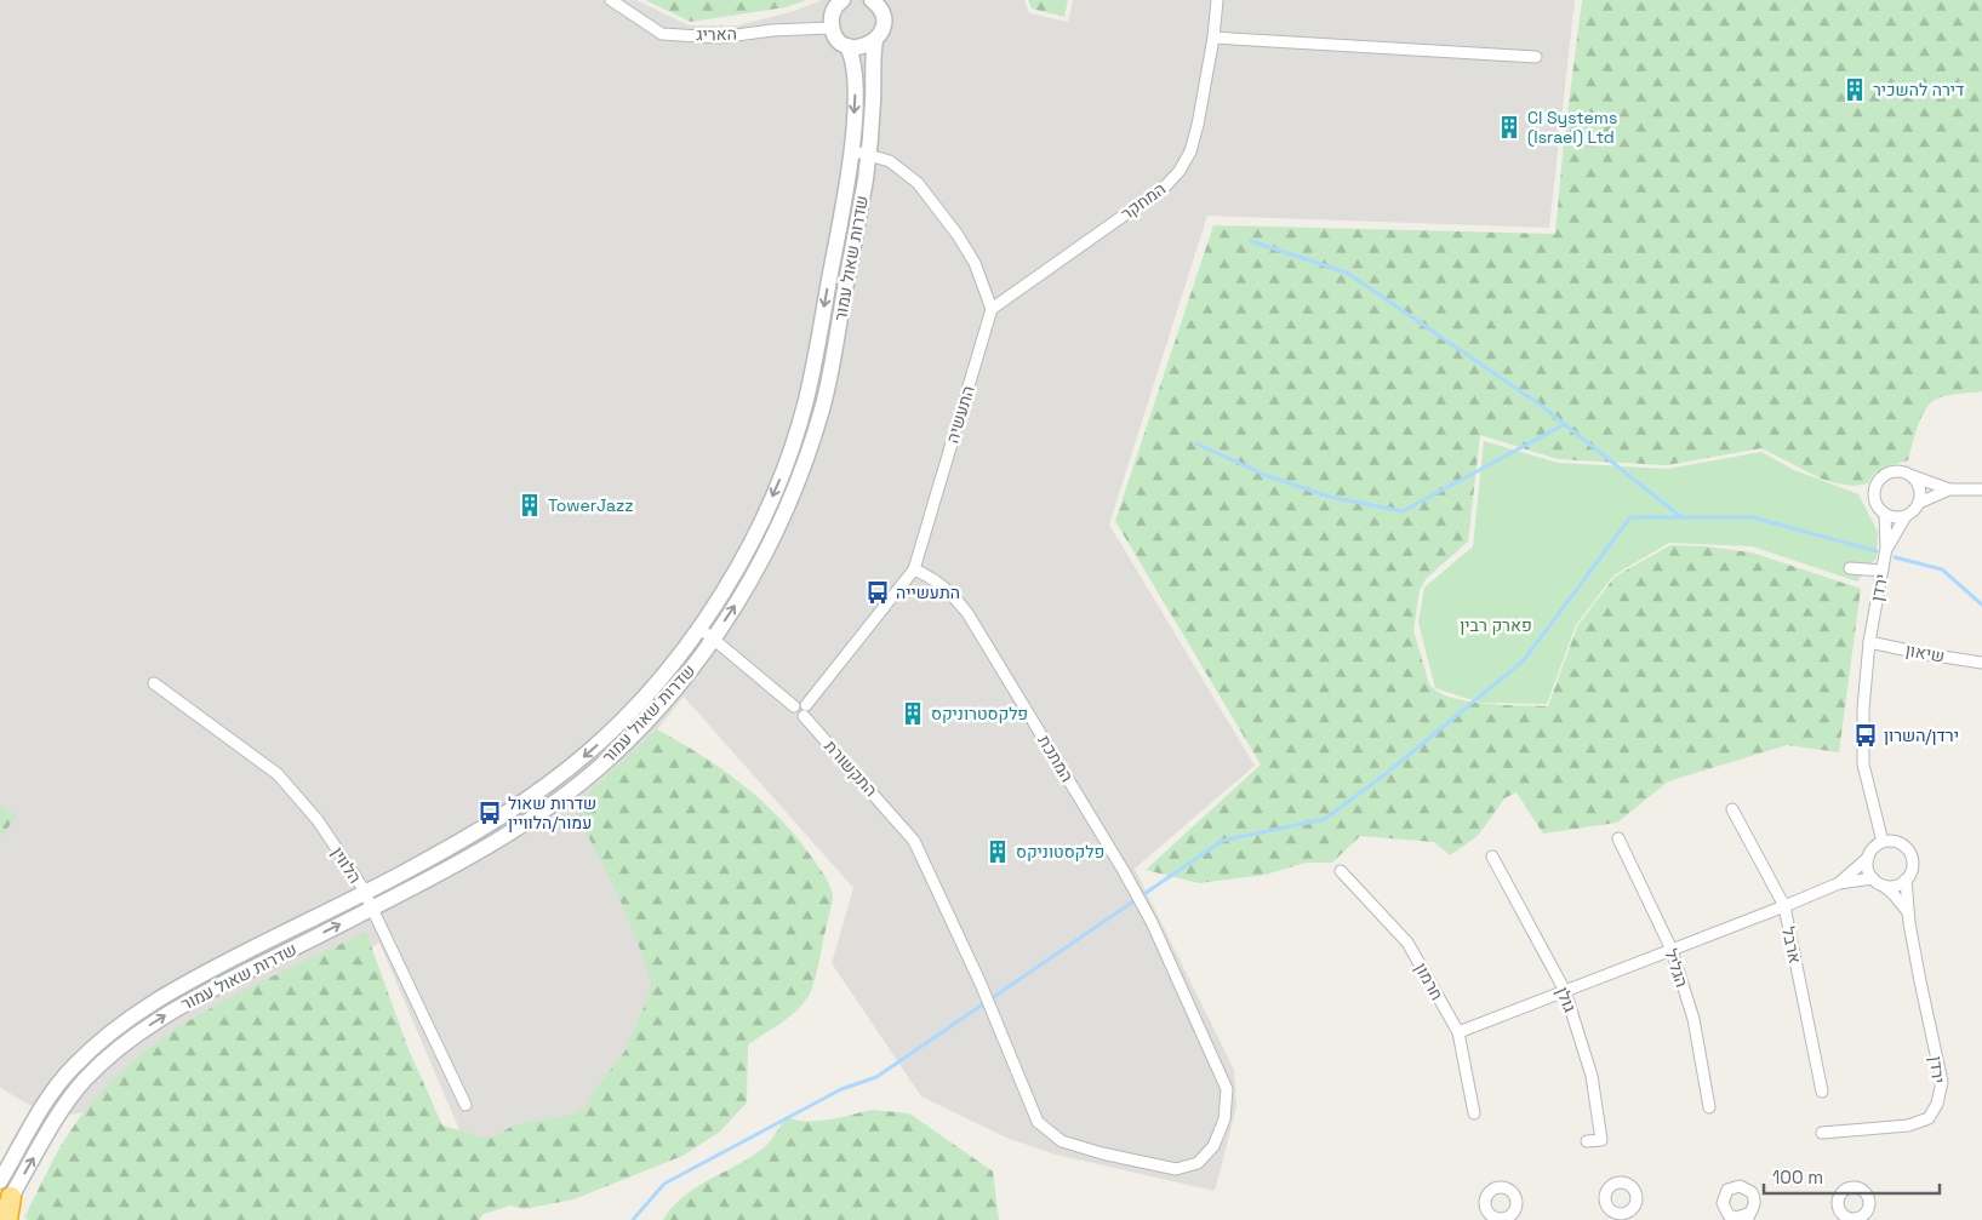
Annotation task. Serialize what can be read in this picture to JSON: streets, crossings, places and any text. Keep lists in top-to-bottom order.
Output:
{
  "streets": {
    "street": [
      "האריג",
      "המחקר",
      "שדרות שאול עמור",
      "התעשיה",
      "ירדן",
      "שיאון",
      "המתכת",
      "התקשורת",
      "הלווין",
      "ארבל",
      "הגליל",
      "חרמון",
      "גולן"
    ]
  },
  "crossings": [
    ["המחקר", "התעשיה"],
    ["שדרות שאול עמור", "הלווין"],
    ["התעשיה", "המתכת"],
    ["התעשיה", "התקשורת"],
    ["ירדן", "שיאון"],
    ["המתכת", "התקשורת"]
  ],
  "parks": ["פארק רבין"],
  "places": {
    "building": [
      "דירה להשכיר",
      "CI Systems (Israel) Ltd",
      "TowerJazz",
      "פלקסטרוניקס",
      "פלקסטוניקס"
    ],
    "bus stop": ["התעשייה", "ירדן/השרון", "שדרות שאול עמור/הלוויין"]
  },
  "scale_bar": "100 m"
}
